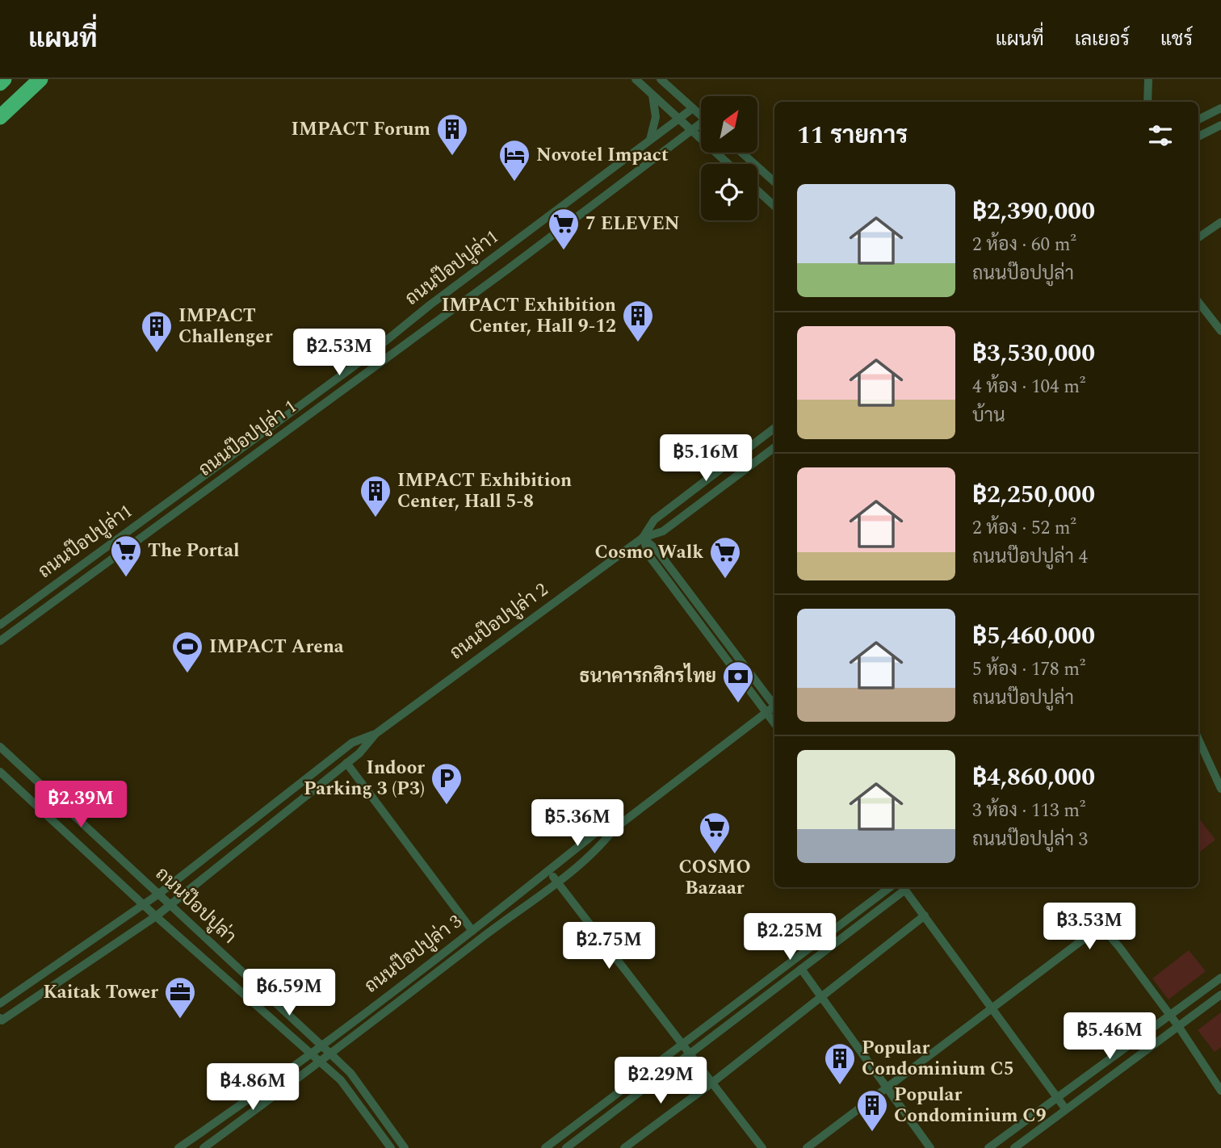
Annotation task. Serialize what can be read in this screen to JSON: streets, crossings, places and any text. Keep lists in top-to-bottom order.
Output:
{
  "streets": {
    "street": [
      "ถนนป๊อปปูล่า1",
      "ถนนป๊อปปูล่า 1",
      "ถนนป๊อปปูล่า 2",
      "ถนนป๊อปปูล่า",
      "ถนนป๊อปปูล่า 3"
    ]
  },
  "crossings": [
    ["ถนนป๊อปปูล่า 2", "ถนนป๊อปปูล่า"],
    ["ถนนป๊อปปูล่า", "ถนนป๊อปปูล่า 3"]
  ],
  "places": {
    "building": [
      "IMPACT Forum",
      "IMPACT Exhibition Center, Hall 9-12",
      "IMPACT Challenger",
      "IMPACT Exhibition Center, Hall 5-8",
      "Popular Condominium C5",
      "Popular Condominium C9"
    ],
    "hotel": ["Novotel Impact"],
    "supermarket": [
      "7 ELEVEN",
      "The Portal",
      "Cosmo Walk",
      "COSMO Bazaar"
    ],
    "sports": ["IMPACT Arena"],
    "bank": ["ธนาคารกสิกรไทย"],
    "parking": ["Indoor Parking 3 (P3)"],
    "office": ["Kaitak Tower"]
  },
  "north": "top right",
  "page": {
    "header": "แผนที่",
    "nav": ["แผนที่", "เลเยอร์", "แชร์"],
    "heading": "11 รายการ",
    "list": [
      {
        "name": "฿2,390,000",
        "note": "2 ห้อง · 60 m² · ถนนป๊อปปูล่า"
      },
      {
        "name": "฿3,530,000",
        "note": "4 ห้อง · 104 m² · บ้าน"
      },
      {
        "name": "฿2,250,000",
        "note": "2 ห้อง · 52 m² · ถนนป๊อปปูล่า 4"
      },
      {
        "name": "฿5,460,000",
        "note": "5 ห้อง · 178 m² · ถนนป๊อปปูล่า"
      },
      {
        "name": "฿4,860,000",
        "note": "3 ห้อง · 113 m² · ถนนป๊อปปูล่า 3"
      }
    ],
    "price": [
      "฿2.53M",
      "฿5.16M",
      "฿2.39M",
      "฿5.36M",
      "฿3.53M",
      "฿2.25M",
      "฿2.75M",
      "฿6.59M",
      "฿5.46M",
      "฿2.29M",
      "฿4.86M"
    ]
  }
}
